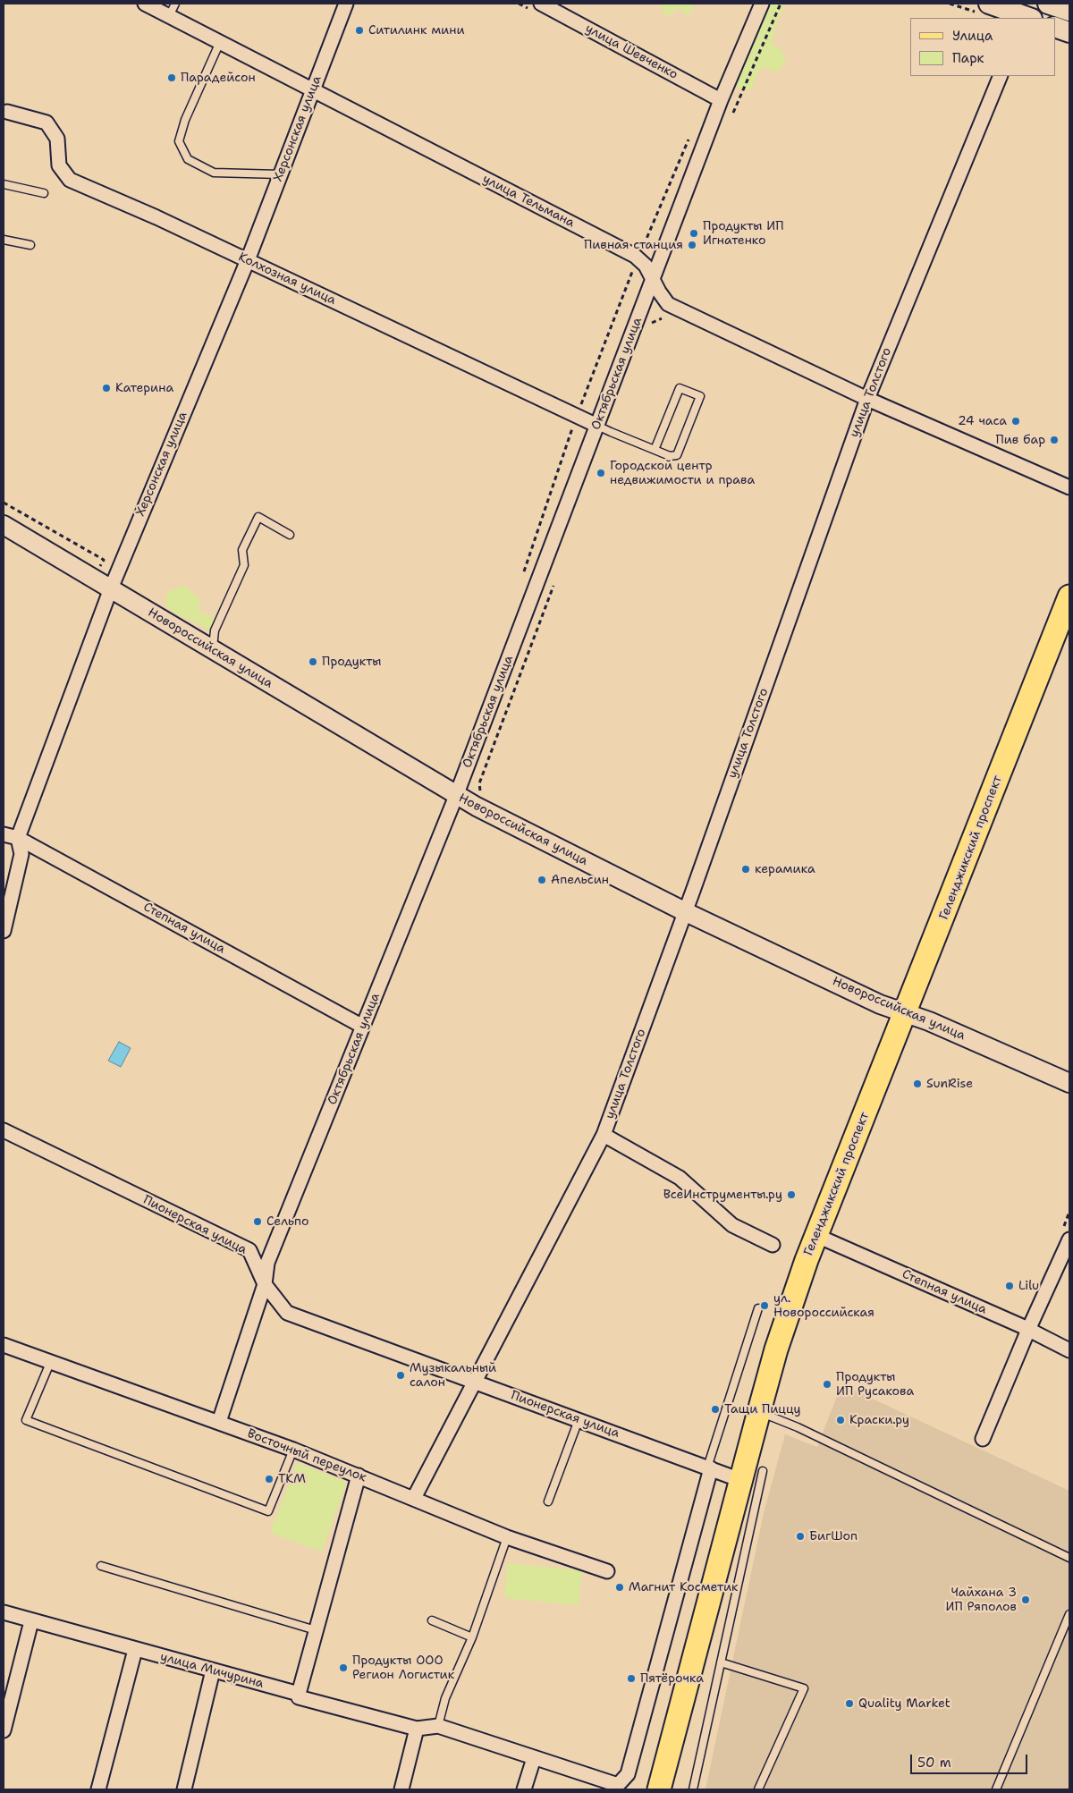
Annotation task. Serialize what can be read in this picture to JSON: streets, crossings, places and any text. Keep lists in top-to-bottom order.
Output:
{
  "streets": {
    "main road": ["Геленджикский проспект"],
    "street": [
      "улица Шевченко",
      "Херсонская улица",
      "улица Тельмана",
      "Колхозная улица",
      "Октябрьская улица",
      "улица Толстого",
      "Новороссийская улица",
      "Степная улица",
      "Пионерская улица",
      "Восточный переулок",
      "улица Мичурина"
    ]
  },
  "crossings": [
    ["улица Шевченко", "Октябрьская улица"],
    ["Херсонская улица", "улица Тельмана"],
    ["Херсонская улица", "Колхозная улица"],
    ["Херсонская улица", "Новороссийская улица"],
    ["Херсонская улица", "Степная улица"],
    ["улица Тельмана", "Октябрьская улица"],
    ["улица Тельмана", "улица Толстого"],
    ["Колхозная улица", "Октябрьская улица"],
    ["Октябрьская улица", "Новороссийская улица"],
    ["Октябрьская улица", "Степная улица"],
    ["Октябрьская улица", "Пионерская улица"],
    ["Октябрьская улица", "Восточный переулок"],
    ["улица Толстого", "Новороссийская улица"],
    ["улица Толстого", "Пионерская улица"],
    ["улица Толстого", "Восточный переулок"],
    ["Новороссийская улица", "Геленджикский проспект"],
    ["Геленджикский проспект", "Степная улица"],
    ["Геленджикский проспект", "Пионерская улица"]
  ],
  "places": [
    "Ситилинк мини",
    "Парадейсон",
    "Продукты ИП Игнатенко",
    "Пивная станция",
    "Катерина",
    "24 часа",
    "Пив бар",
    "Городской центр недвижимости и права",
    "Продукты",
    "керамика",
    "Апельсин",
    "SunRise",
    "ВсеИнструменты.ру",
    "Сельпо",
    "Lilu",
    "ул. Новороссийская",
    "Музыкальный салон",
    "Продукты ИП Русакова",
    "Тащи Пиццу",
    "Краски.ру",
    "ТКМ",
    "БигШоп",
    "Магнит Косметик",
    "Чайхана 3 ИП Ряполов",
    "Продукты ООО Регион Логистик",
    "Пятёрочка",
    "Quality Market"
  ],
  "legend": ["Улица", "Парк"],
  "scale_bar": "50 m"
}
